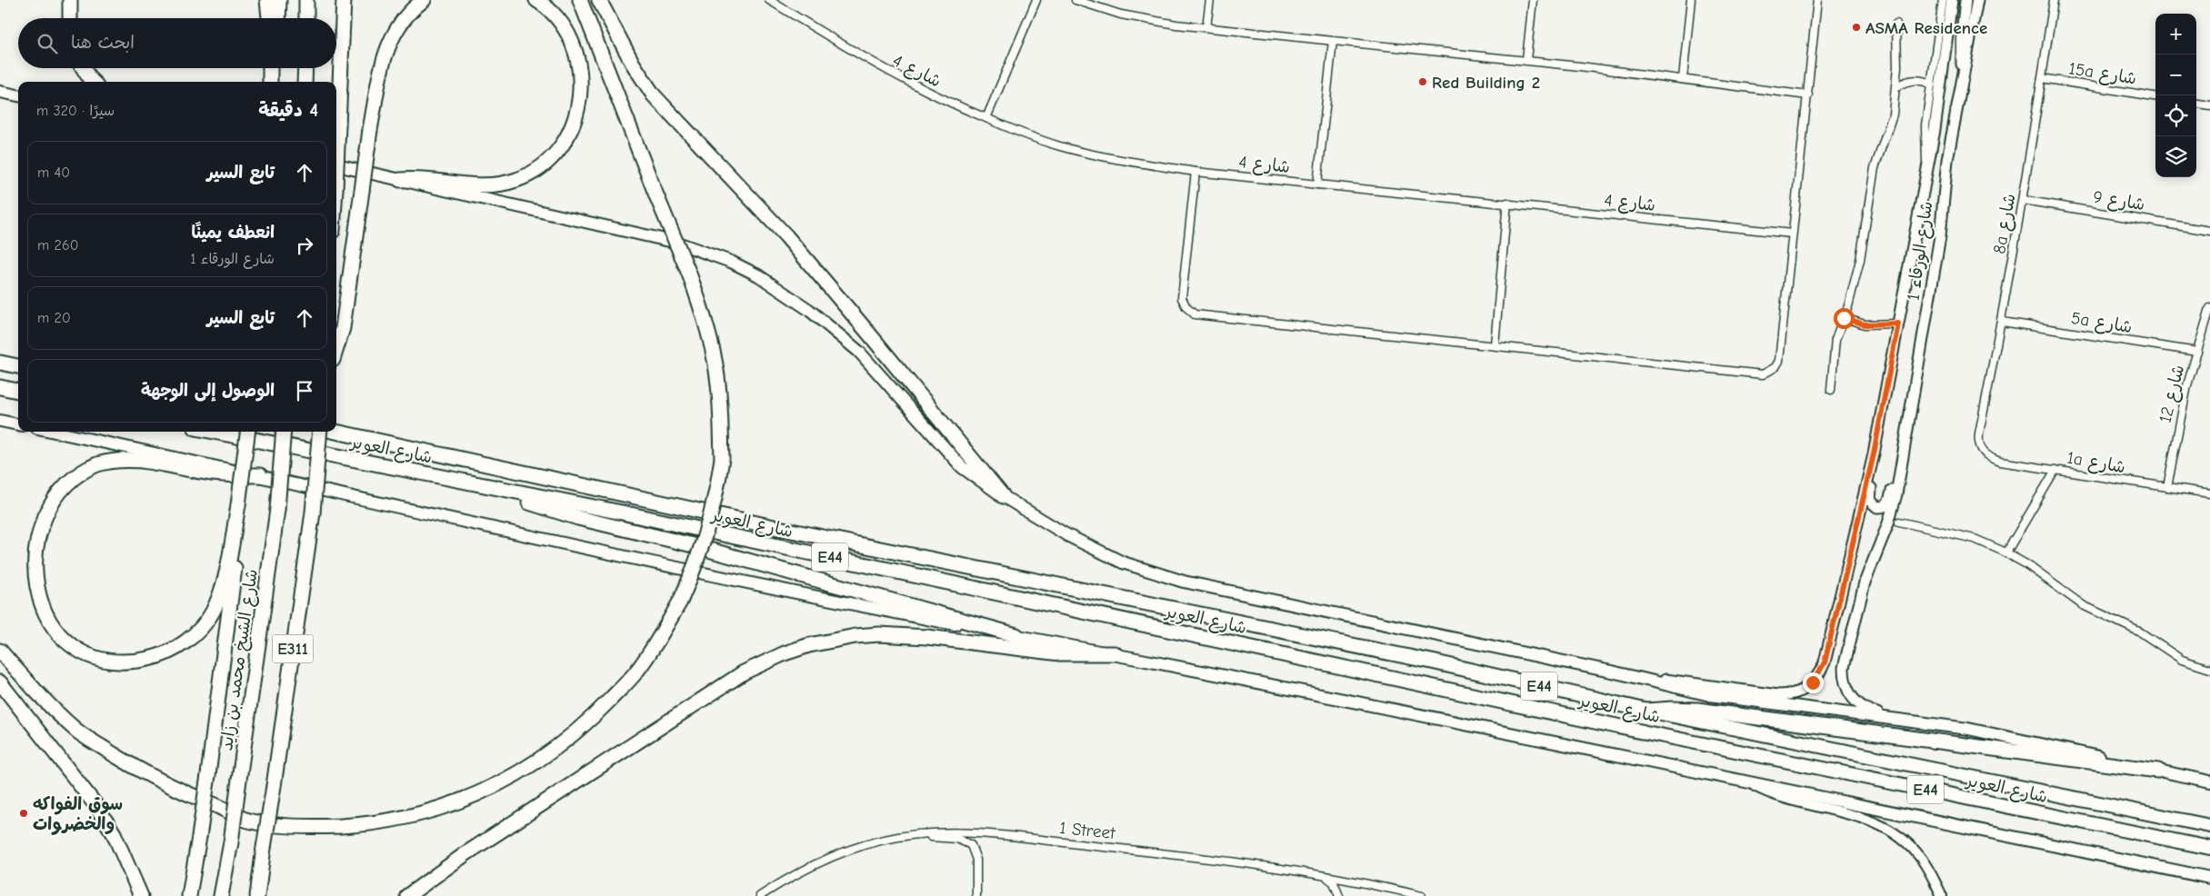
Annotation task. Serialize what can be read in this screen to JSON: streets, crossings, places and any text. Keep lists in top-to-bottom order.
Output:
{
  "streets": {
    "highway": [
      "شارع العوير",
      "E44",
      "E311",
      "شارع الشيخ محمد بن زايد"
    ],
    "main road": ["شارع الورقاء 1"],
    "street": [
      "شارع 4",
      "15a شارع",
      "شارع 9",
      "8a شارع",
      "5a شارع",
      "شارع 12",
      "1a شارع",
      "1 Street"
    ]
  },
  "crossings": [
    ["15a شارع", "8a شارع"],
    ["شارع 9", "8a شارع"],
    ["8a شارع", "5a شارع"],
    ["8a شارع", "1a شارع"],
    ["5a شارع", "شارع 12"],
    ["شارع 12", "1a شارع"]
  ],
  "places": ["ASMA Residence", "Red Building 2", "سوق الفواكه والخضروات"],
  "page": {
    "map_buttons": ["+", "−"],
    "search": "ابحث هنا",
    "heading": ["4 دقيقة", "سيرًا · 320 m"],
    "list": [
      ["تابع السير", "40 m"],
      ["انعطف يمينًا", "شارع الورقاء 1", "260 m"],
      ["تابع السير", "20 m"],
      "الوصول إلى الوجهة"
    ]
  }
}
